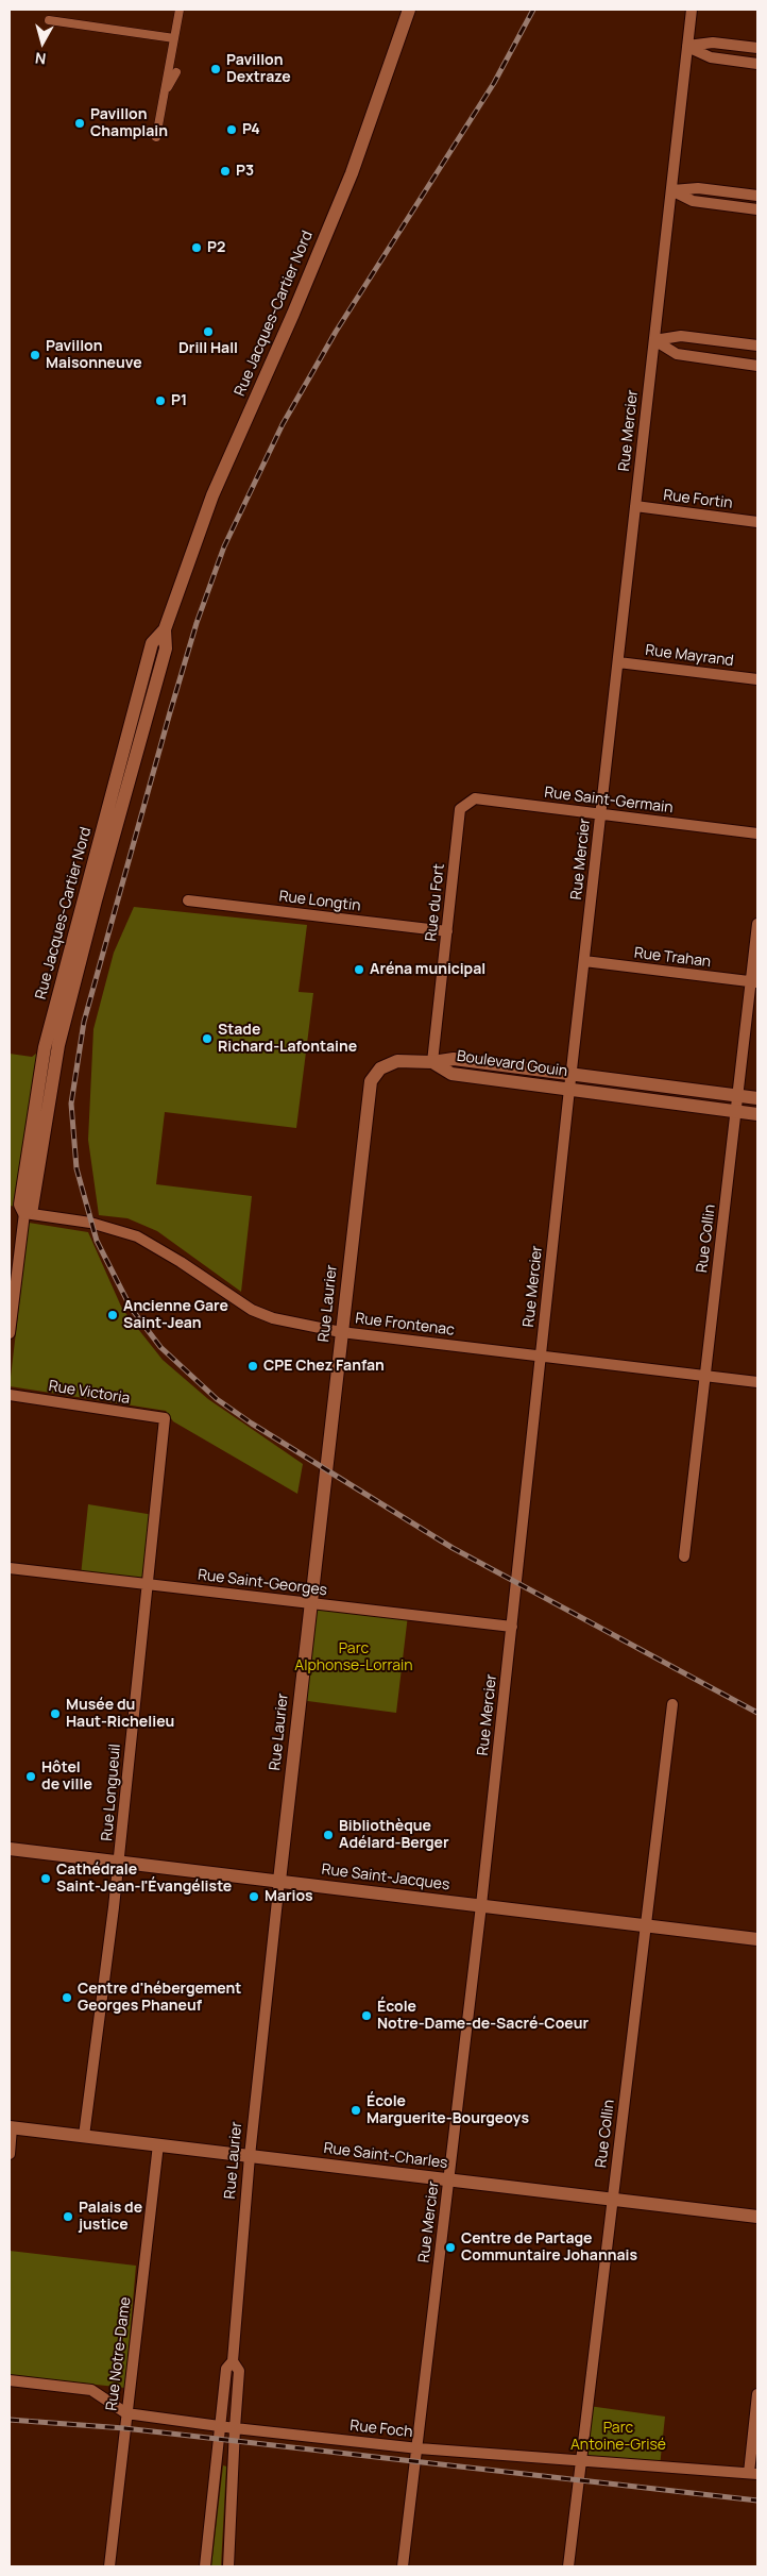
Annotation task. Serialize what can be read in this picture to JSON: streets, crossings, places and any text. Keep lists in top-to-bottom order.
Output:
{
  "streets": {
    "street": [
      "Rue Jacques-Cartier Nord",
      "Rue Mercier",
      "Rue Fortin",
      "Rue Mayrand",
      "Rue Saint-Germain",
      "Rue Longtin",
      "Rue du Fort",
      "Rue Trahan",
      "Boulevard Gouin",
      "Rue Collin",
      "Rue Laurier",
      "Rue Frontenac",
      "Rue Victoria",
      "Rue Saint-Georges",
      "Rue Longueuil",
      "Rue Saint-Jacques",
      "Rue Saint-Charles",
      "Rue Notre-Dame",
      "Rue Foch"
    ]
  },
  "crossings": [
    ["Rue Jacques-Cartier Nord", "Rue Frontenac"],
    ["Rue Mercier", "Rue Fortin"],
    ["Rue Mercier", "Rue Mayrand"],
    ["Rue Mercier", "Rue Saint-Germain"],
    ["Rue Mercier", "Rue Trahan"],
    ["Rue Mercier", "Boulevard Gouin"],
    ["Rue Mercier", "Rue Frontenac"],
    ["Rue Mercier", "Rue Saint-Georges"],
    ["Rue Mercier", "Rue Saint-Jacques"],
    ["Rue Mercier", "Rue Saint-Charles"],
    ["Rue Mercier", "Rue Foch"],
    ["Rue Saint-Germain", "Rue du Fort"],
    ["Rue Longtin", "Rue du Fort"],
    ["Rue du Fort", "Boulevard Gouin"],
    ["Rue du Fort", "Rue Laurier"],
    ["Rue Trahan", "Rue Collin"],
    ["Boulevard Gouin", "Rue Collin"],
    ["Boulevard Gouin", "Rue Laurier"],
    ["Rue Collin", "Rue Frontenac"],
    ["Rue Collin", "Rue Saint-Jacques"],
    ["Rue Collin", "Rue Saint-Charles"],
    ["Rue Collin", "Rue Foch"],
    ["Rue Laurier", "Rue Frontenac"],
    ["Rue Laurier", "Rue Saint-Georges"],
    ["Rue Laurier", "Rue Saint-Jacques"],
    ["Rue Laurier", "Rue Saint-Charles"],
    ["Rue Laurier", "Rue Foch"],
    ["Rue Victoria", "Rue Longueuil"],
    ["Rue Saint-Georges", "Rue Longueuil"],
    ["Rue Longueuil", "Rue Saint-Jacques"],
    ["Rue Longueuil", "Rue Saint-Charles"],
    ["Rue Saint-Charles", "Rue Notre-Dame"],
    ["Rue Notre-Dame", "Rue Foch"]
  ],
  "parks": ["Parc Alphonse-Lorrain", "Parc Antoine-Grisé"],
  "places": [
    "Pavillon Dextraze",
    "Pavillon Champlain",
    "P4",
    "P3",
    "P2",
    "Drill Hall",
    "Pavillon Maisonneuve",
    "P1",
    "Aréna municipal",
    "Stade Richard-Lafontaine",
    "Ancienne Gare Saint-Jean",
    "CPE Chez Fanfan",
    "Musée du Haut-Richelieu",
    "Hôtel de ville",
    "Bibliothèque Adélard-Berger",
    "Cathédrale Saint-Jean-l'Évangéliste",
    "Marios",
    "Centre d'hébergement Georges Phaneuf",
    "École Notre-Dame-de-Sacré-Coeur",
    "École Marguerite-Bourgeoys",
    "Palais de justice",
    "Centre de Partage Communtaire Johannais"
  ],
  "north": "bottom"
}
